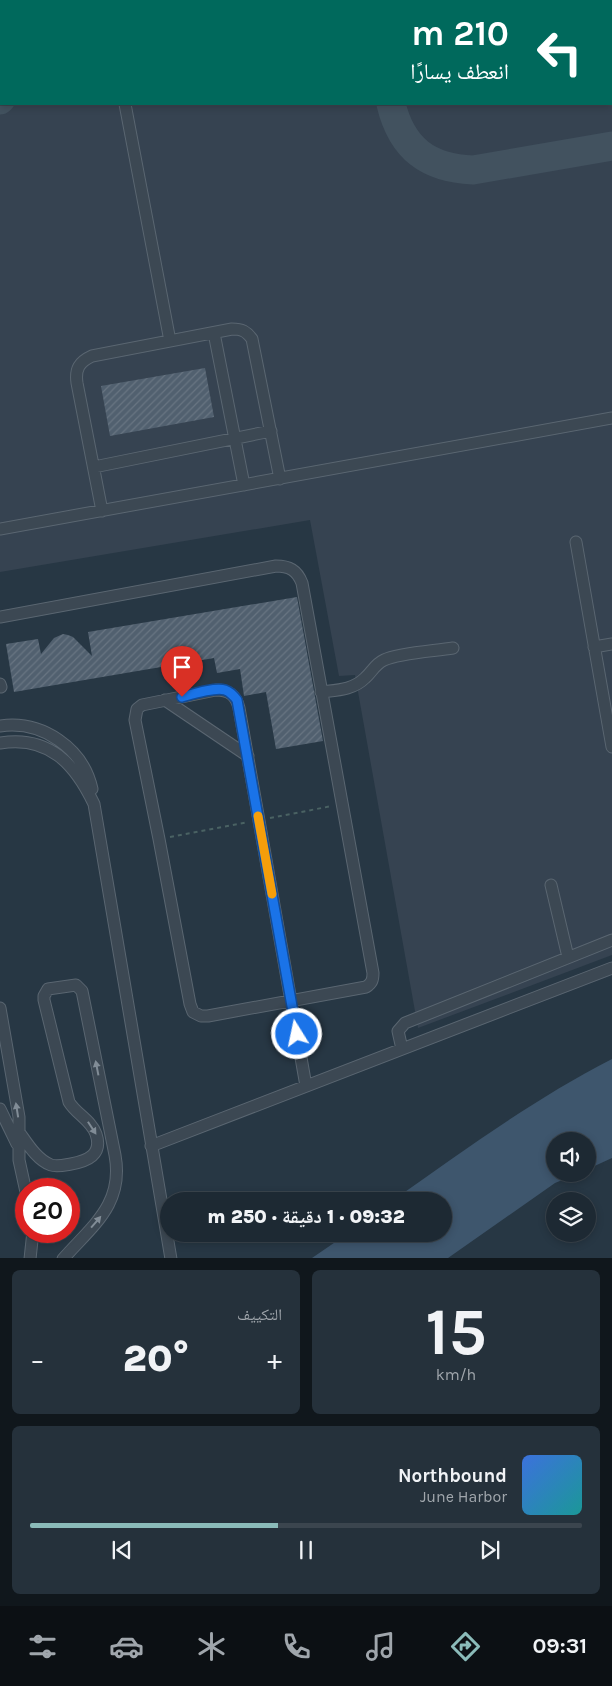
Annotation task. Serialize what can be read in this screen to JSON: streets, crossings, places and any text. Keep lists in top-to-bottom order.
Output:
{
  "page": {
    "turn": ["210 m", "انعطف يسارًا"],
    "limit": "20",
    "trip": "09:32 · 1 دقيقة · 250 m",
    "tile": [
      ["15", "km/h"],
      "التكييف"
    ],
    "heat": ["−", "20°", "+"],
    "song": ["Northbound", "June Harbor"],
    "tabs": "09:31"
  }
}
